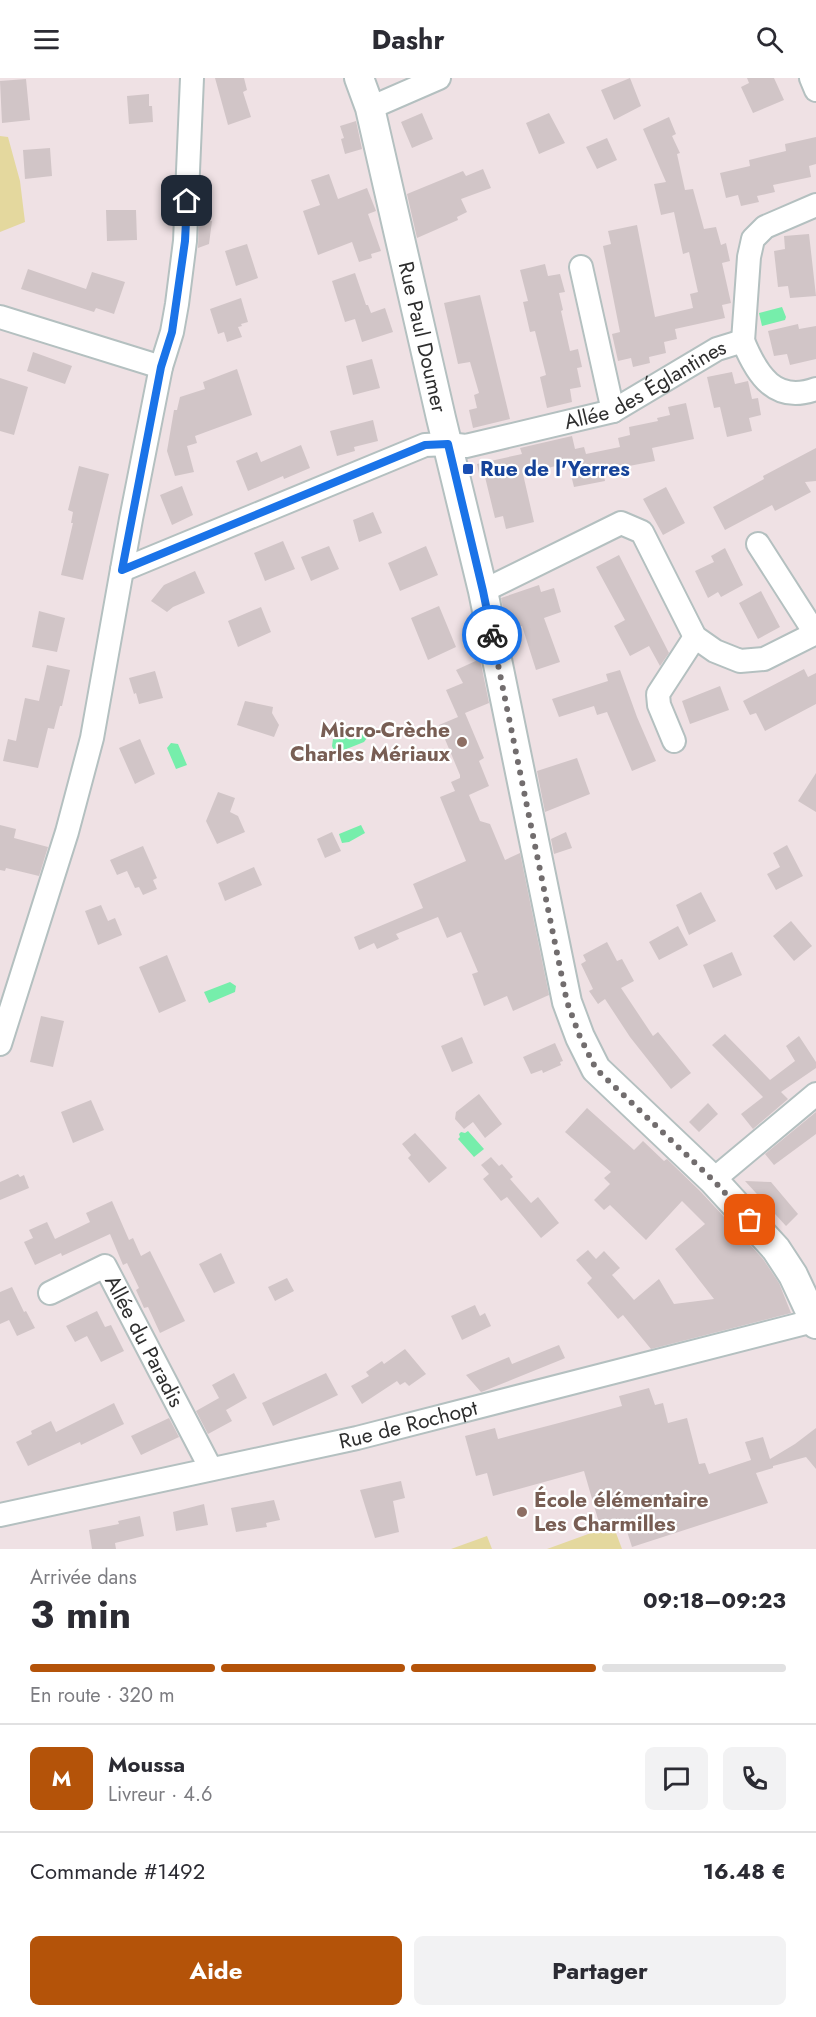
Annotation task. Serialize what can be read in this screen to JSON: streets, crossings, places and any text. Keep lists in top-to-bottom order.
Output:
{
  "streets": {
    "street": [
      "Rue Paul Doumer",
      "Allée des Églantines",
      "Allée du Paradis",
      "Rue de Rochopt"
    ]
  },
  "crossings": [
    ["Rue Paul Doumer", "Allée des Églantines"],
    ["Rue Paul Doumer", "Rue de Rochopt"],
    ["Allée du Paradis", "Rue de Rochopt"]
  ],
  "places": {
    "transit": ["Rue de l'Yerres"],
    "other": ["Micro-Crèche Charles Mériaux", "École élémentaire Les Charmilles"]
  },
  "page": {
    "header": "Dashr",
    "heading": ["3 min", "Arrivée dans", "09:18–09:23"],
    "panel": [
      "Moussa",
      "Livreur · 4.6",
      "Commande #1492",
      "16.48 €"
    ],
    "bar": "En route · 320 m",
    "round": "M",
    "buttons": ["Aide", "Partager"]
  }
}
